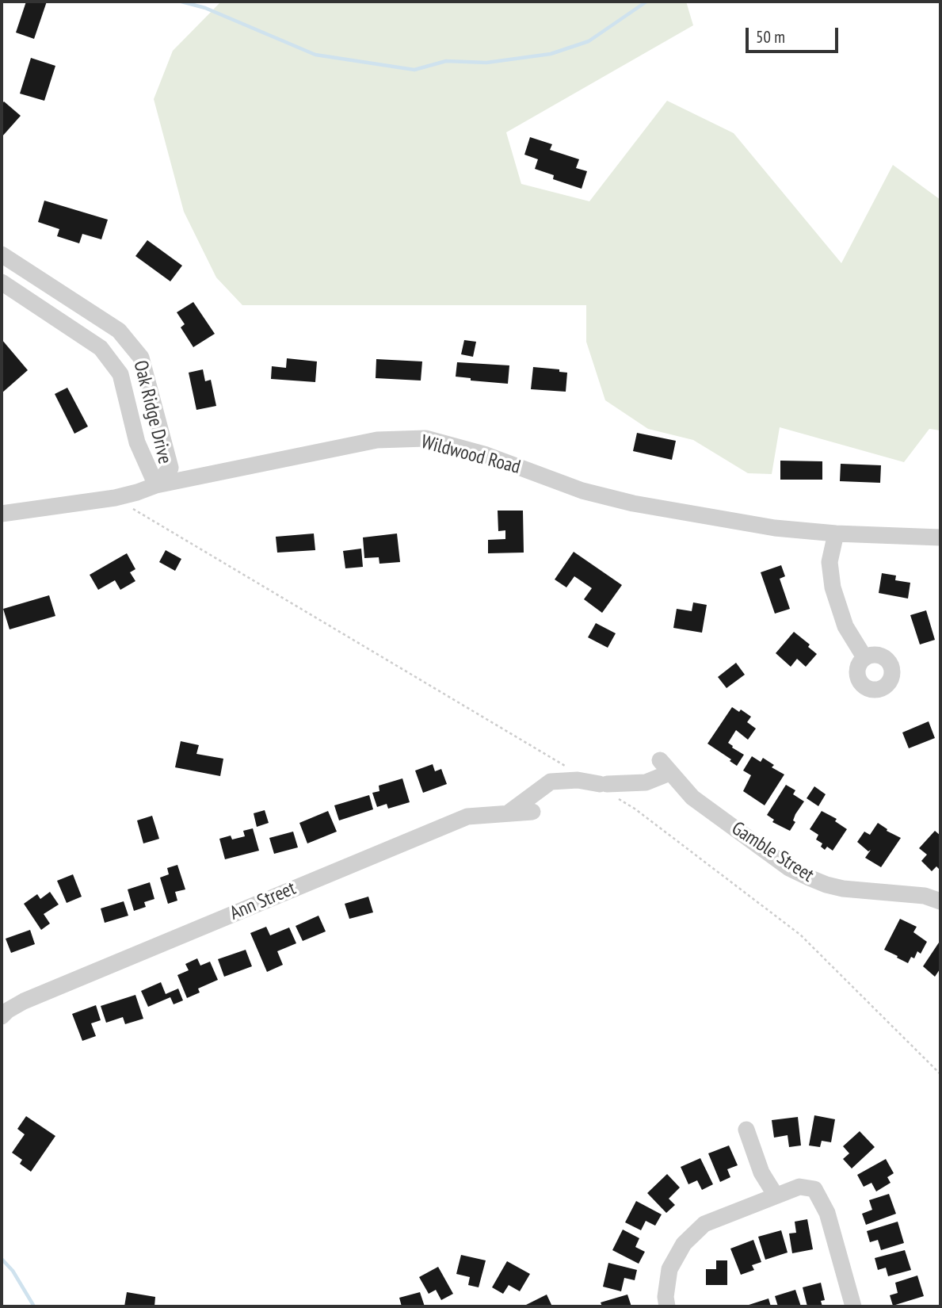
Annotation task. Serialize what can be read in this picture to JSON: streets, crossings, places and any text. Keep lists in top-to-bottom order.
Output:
{
  "streets": {
    "street": [
      "Oak Ridge Drive",
      "Wildwood Road",
      "Gamble Street",
      "Ann Street"
    ]
  },
  "crossings": [
    ["Oak Ridge Drive", "Wildwood Road"]
  ],
  "scale_bar": "50 m"
}
